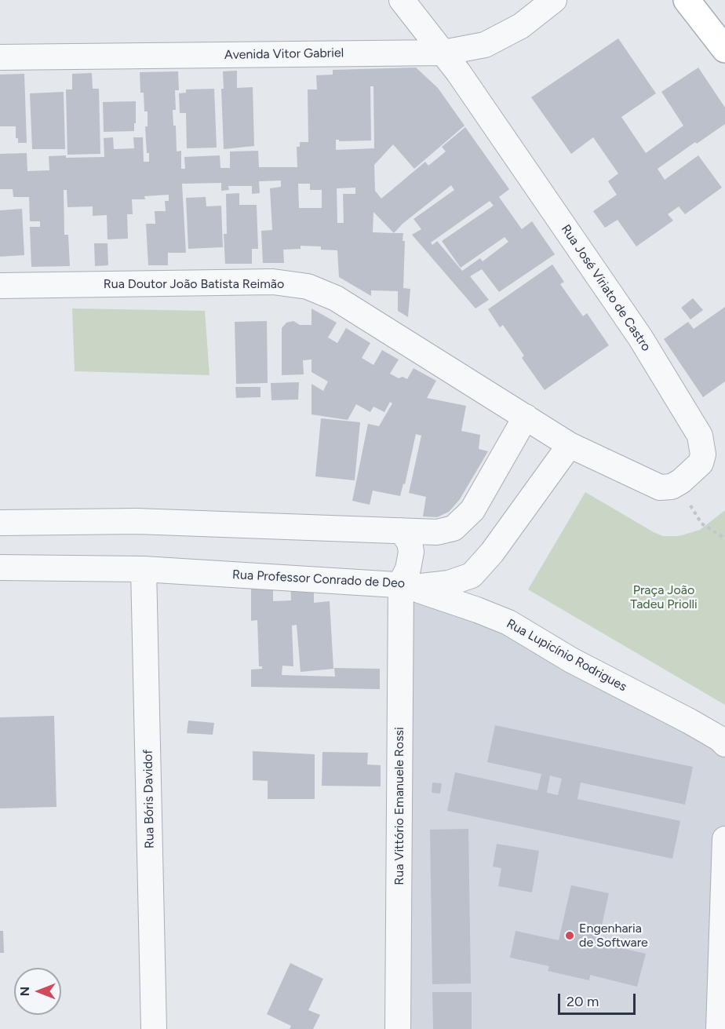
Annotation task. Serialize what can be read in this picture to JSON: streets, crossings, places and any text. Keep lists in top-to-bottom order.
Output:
{
  "streets": {
    "street": [
      "Avenida Vitor Gabriel",
      "Rua Doutor João Batista Reimão",
      "Rua José Víriato de Castro",
      "Rua Professor Conrado de Deo",
      "Rua Lupicínio Rodrigues",
      "Rua Bóris Davidof",
      "Rua Vittório Emanuele Rossi"
    ]
  },
  "crossings": [
    ["Avenida Vitor Gabriel", "Rua José Víriato de Castro"],
    ["Rua Doutor João Batista Reimão", "Rua José Víriato de Castro"],
    ["Rua Doutor João Batista Reimão", "Rua Professor Conrado de Deo"],
    ["Rua José Víriato de Castro", "Rua Professor Conrado de Deo"],
    ["Rua Professor Conrado de Deo", "Rua Lupicínio Rodrigues"],
    ["Rua Professor Conrado de Deo", "Rua Bóris Davidof"],
    ["Rua Professor Conrado de Deo", "Rua Vittório Emanuele Rossi"],
    ["Rua Lupicínio Rodrigues", "Rua Vittório Emanuele Rossi"]
  ],
  "parks": ["Praça João Tadeu Priolli"],
  "places": ["Engenharia de Software"],
  "scale_bar": "20 m",
  "north": "left"
}
